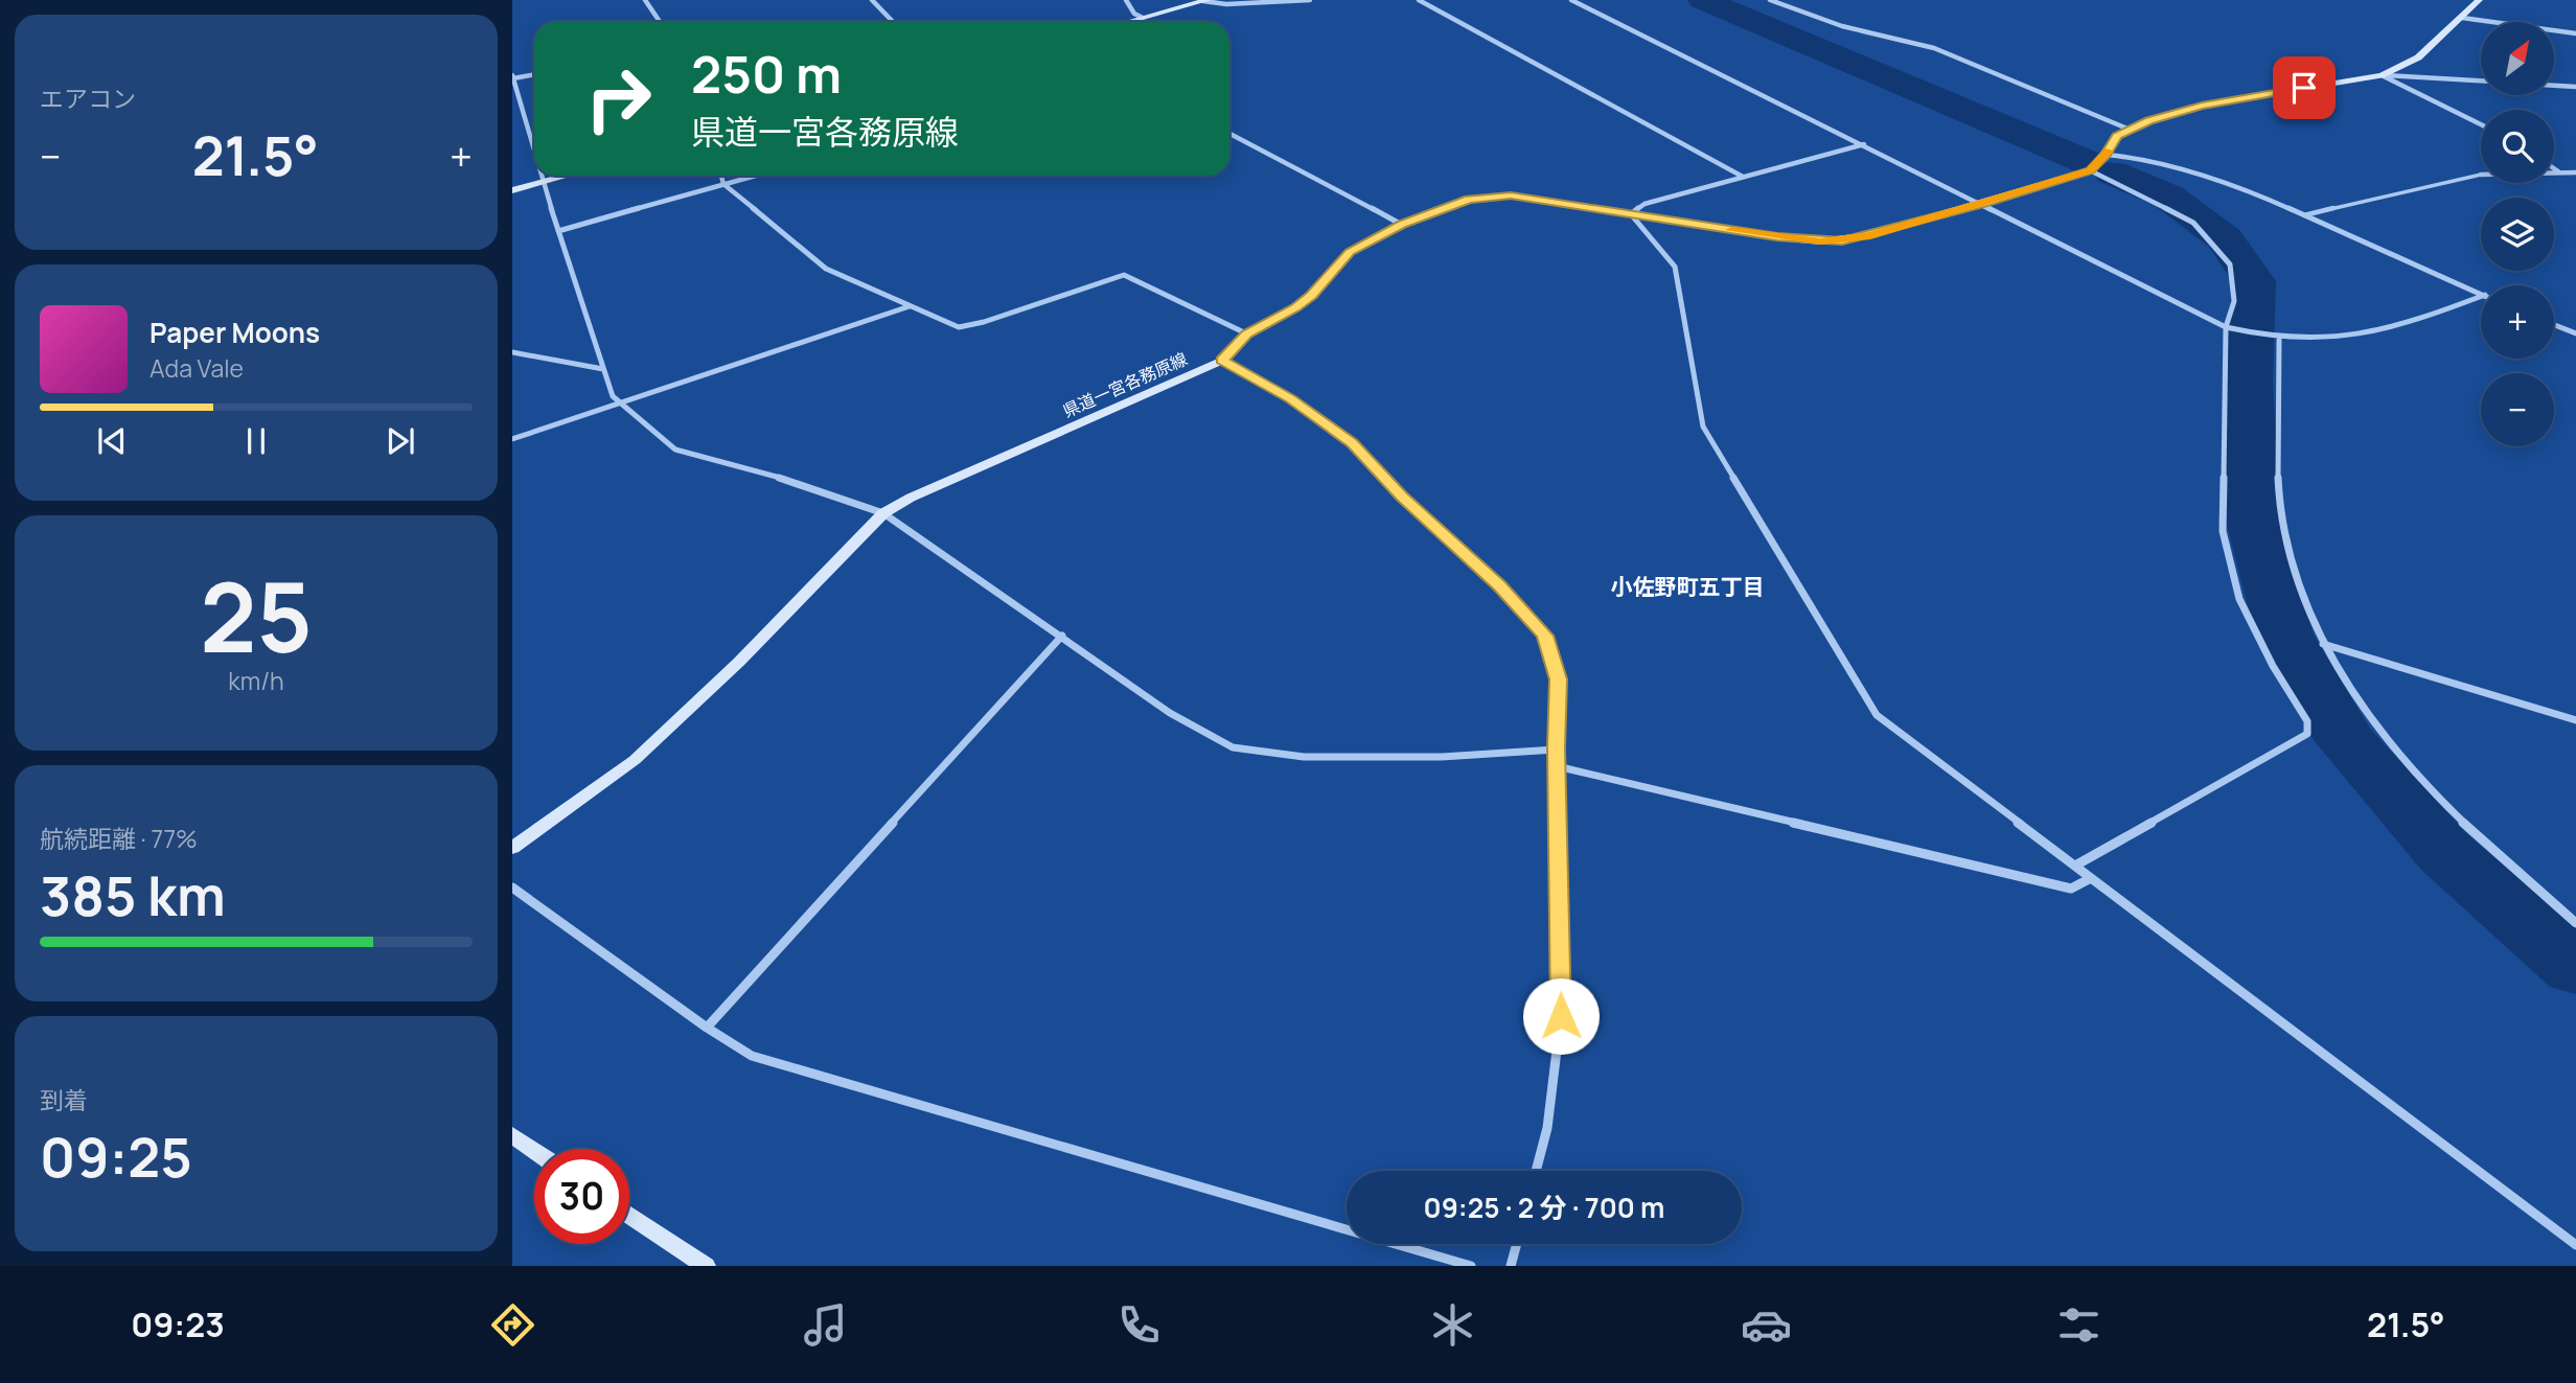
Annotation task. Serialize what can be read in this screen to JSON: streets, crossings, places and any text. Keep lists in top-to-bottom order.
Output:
{
  "streets": {
    "main road": ["県道一宮各務原線"]
  },
  "districts": ["小佐野町五丁目"],
  "north": "top right",
  "page": {
    "tile": [
      "エアコン",
      ["25", "km/h"],
      ["航続距離 · 77%", "385 km"],
      ["到着", "09:25"]
    ],
    "map_buttons": ["+", "−"],
    "turn": ["250 m", "県道一宮各務原線"],
    "heat": ["−", "21.5°", "+"],
    "song": ["Paper Moons", "Ada Vale"],
    "limit": "30",
    "trip": "09:25 · 2 分 · 700 m",
    "tabs": ["09:23", "21.5°"]
  }
}
